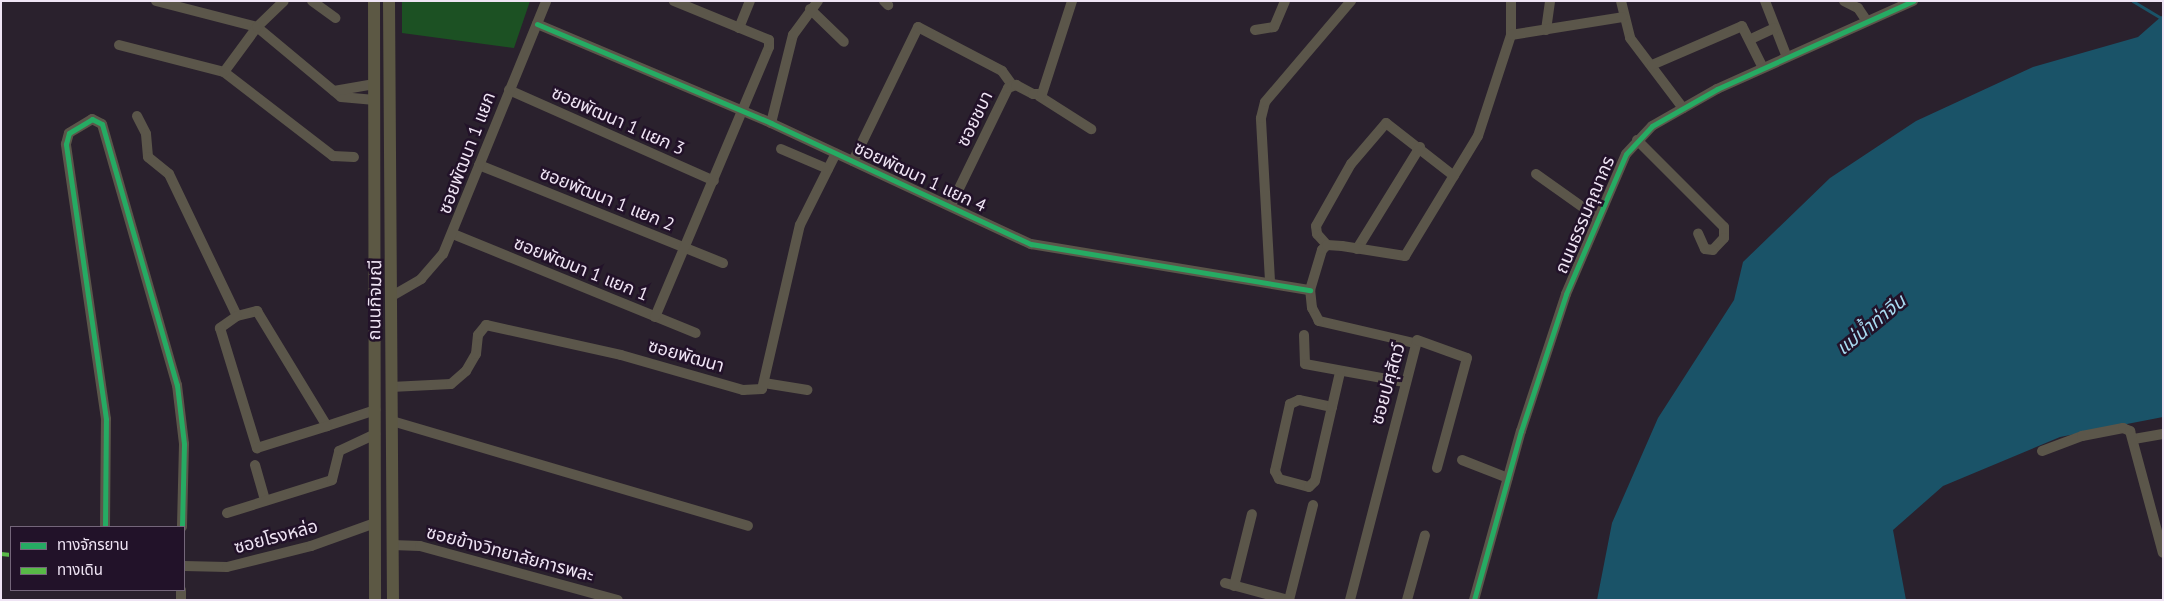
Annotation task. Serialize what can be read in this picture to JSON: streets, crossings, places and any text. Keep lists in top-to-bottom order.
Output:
{
  "streets": {
    "main road": ["ถนนกิจมณี"],
    "street": [
      "ซอยชบา",
      "ซอยพัฒนา 1 แยก 3",
      "ซอยพัฒนา 1 แยก",
      "ซอยพัฒนา 1 แยก 4",
      "ซอยพัฒนา 1 แยก 2",
      "ถนนธรรมคุณากร",
      "ซอยพัฒนา 1 แยก 1",
      "ซอยพัฒนา",
      "ซอยปศุสัตว์",
      "ซอยโรงหล่อ",
      "ซอยข้างวิทยาลัยการพละ"
    ]
  },
  "crossings": [
    ["ซอยชบา", "ซอยพัฒนา 1 แยก 4"],
    ["ซอยพัฒนา 1 แยก 3", "ซอยพัฒนา 1 แยก"],
    ["ซอยพัฒนา 1 แยก", "ซอยพัฒนา 1 แยก 4"],
    ["ซอยพัฒนา 1 แยก", "ซอยพัฒนา 1 แยก 2"],
    ["ซอยพัฒนา 1 แยก", "ซอยพัฒนา 1 แยก 1"],
    ["ซอยพัฒนา 1 แยก", "ถนนกิจมณี"],
    ["ถนนกิจมณี", "ซอยพัฒนา"],
    ["ถนนกิจมณี", "ซอยโรงหล่อ"],
    ["ถนนกิจมณี", "ซอยข้างวิทยาลัยการพละ"]
  ],
  "water": ["แม่น้ำท่าจีน"],
  "legend": ["ทางจักรยาน", "ทางเดิน"]
}
